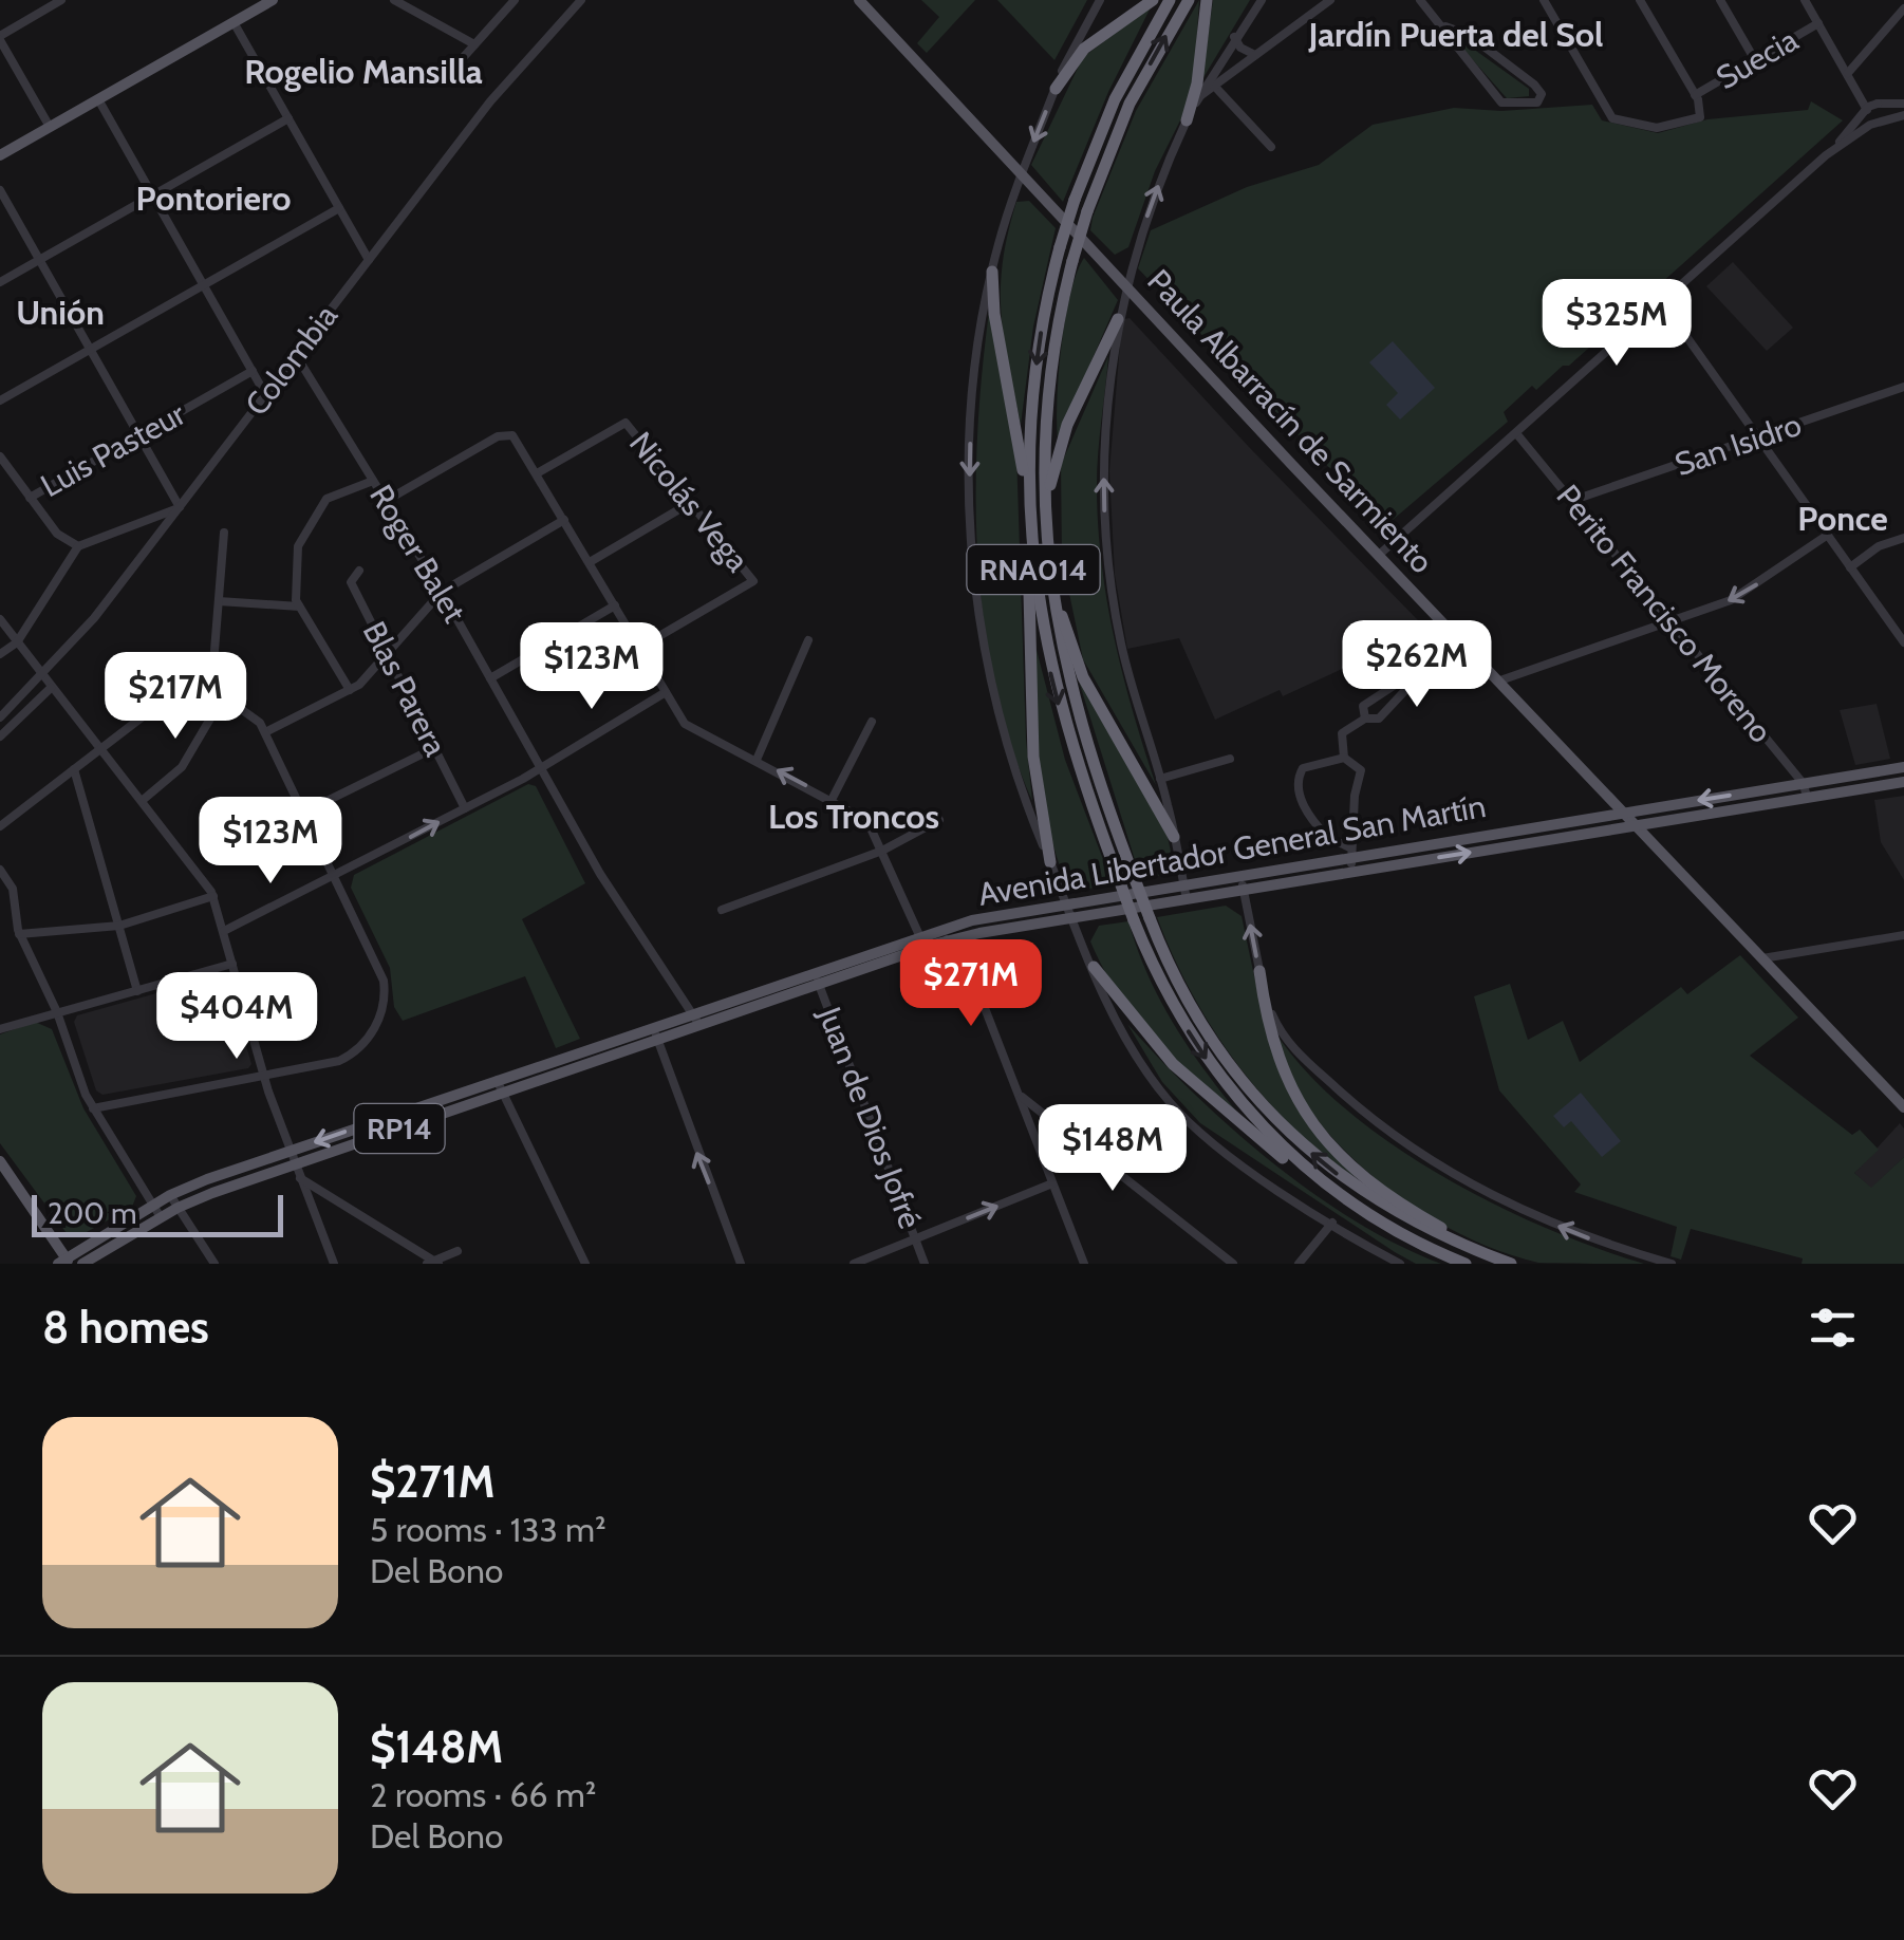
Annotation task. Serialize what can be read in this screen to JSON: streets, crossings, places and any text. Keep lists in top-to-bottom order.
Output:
{
  "streets": {
    "highway": ["RNA014"],
    "main road": ["Paula Albarracín de Sarmiento", "Avenida Libertador General San Martín", "RP14"],
    "street": [
      "Suecia",
      "Colombia",
      "San Isidro",
      "Luis Pasteur",
      "Nicolás Vega",
      "Roger Balet",
      "Perito Francisco Moreno",
      "Blas Parera",
      "Juan de Dios Jofré"
    ]
  },
  "crossings": [
    ["Colombia", "Roger Balet"],
    ["Paula Albarracín de Sarmiento", "Avenida Libertador General San Martín"],
    ["San Isidro", "Perito Francisco Moreno"],
    ["Roger Balet", "Avenida Libertador General San Martín"],
    ["Perito Francisco Moreno", "Avenida Libertador General San Martín"],
    ["Avenida Libertador General San Martín", "Juan de Dios Jofré"]
  ],
  "districts": [
    "Jardín Puerta del Sol",
    "Rogelio Mansilla",
    "Pontoriero",
    "Unión",
    "Ponce",
    "Los Troncos"
  ],
  "scale_bar": "200 m",
  "page": {
    "price": [
      "$325M",
      "$262M",
      "$123M",
      "$217M",
      "$123M",
      "$271M",
      "$404M",
      "$148M"
    ],
    "scale": "200 m",
    "heading": "8 homes",
    "list": [
      {
        "name": "$271M",
        "note": "5 rooms · 133 m² · Del Bono"
      },
      {
        "name": "$148M",
        "note": "2 rooms · 66 m² · Del Bono"
      }
    ]
  }
}
